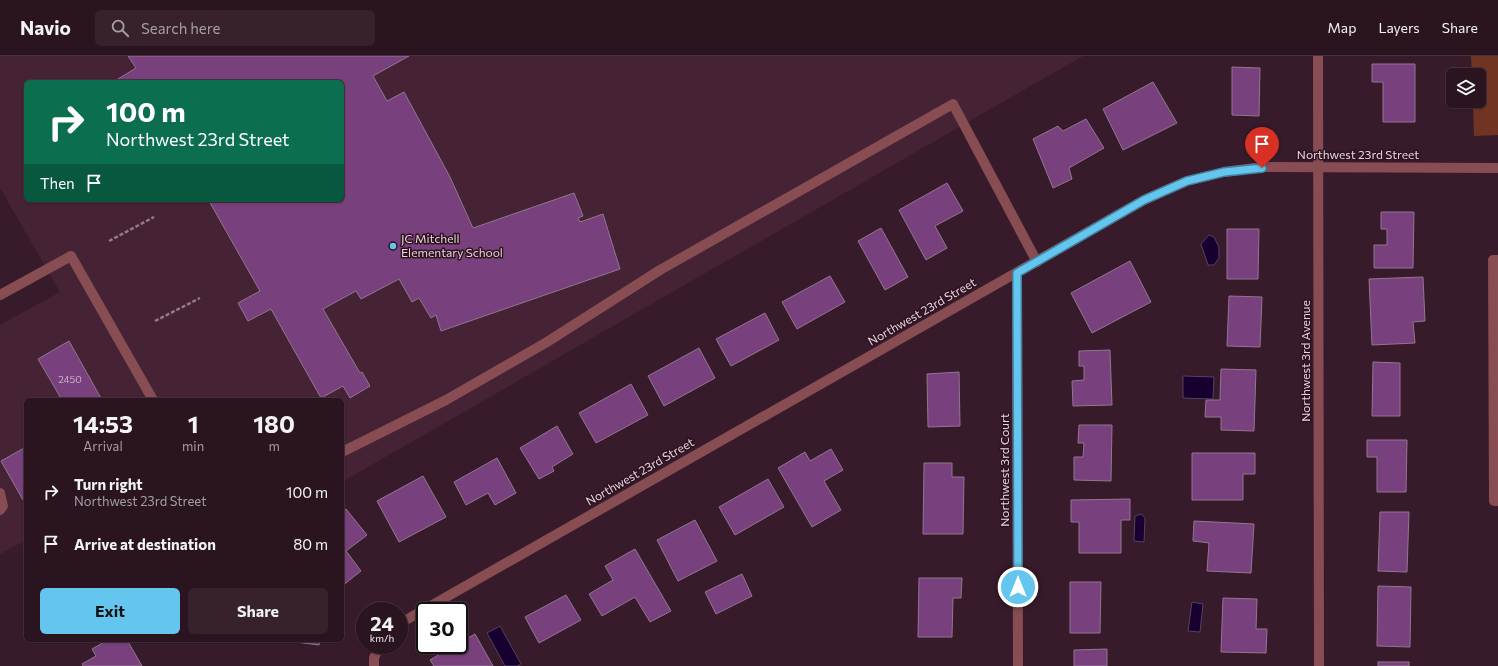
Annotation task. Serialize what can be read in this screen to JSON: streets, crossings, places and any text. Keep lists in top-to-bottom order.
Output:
{
  "streets": {
    "street": ["Northwest 23rd Street", "Northwest 3rd Avenue", "Northwest 3rd Court"]
  },
  "crossings": [
    ["Northwest 23rd Street", "Northwest 3rd Avenue"],
    ["Northwest 23rd Street", "Northwest 3rd Court"]
  ],
  "places": ["JC Mitchell Elementary School"],
  "house_numbers": ["2450"],
  "page": {
    "header": "Navio",
    "search": "Search here",
    "nav": ["Map", "Layers", "Share"],
    "turn": ["100 m", "Northwest 23rd Street"],
    "then": "Then",
    "eta": [
      "14:53",
      "Arrival",
      "1",
      "min",
      "180",
      "m"
    ],
    "list": [
      {
        "name": "Turn right",
        "note": "Northwest 23rd Street",
        "value": "100 m"
      },
      {
        "name": "Arrive at destination",
        "value": "80 m"
      }
    ],
    "buttons": ["Exit", "Share"],
    "speed": "24 km/h",
    "limit": "30"
  }
}
